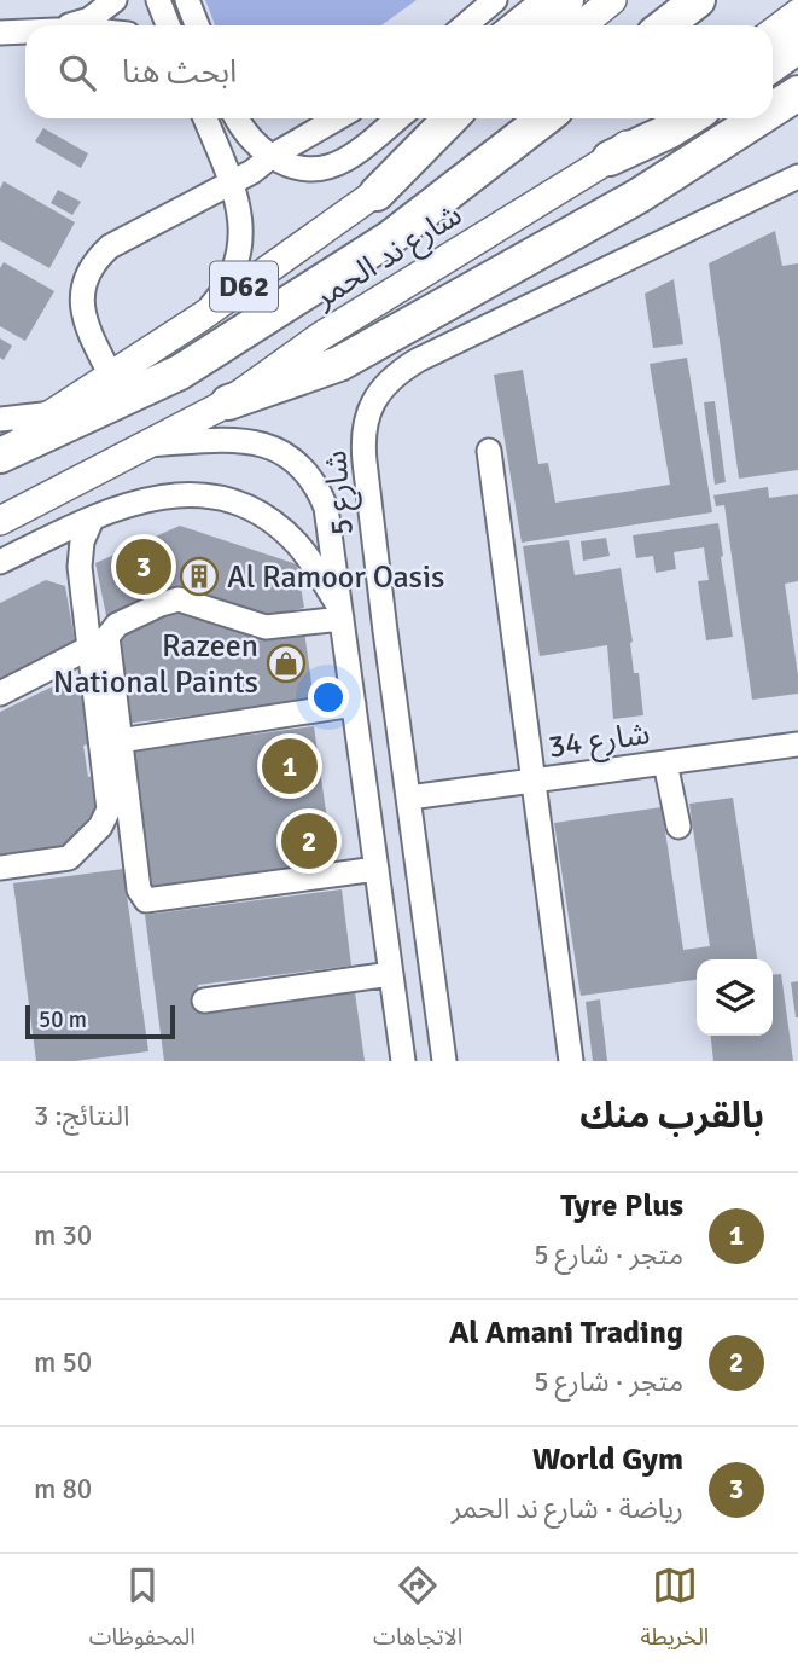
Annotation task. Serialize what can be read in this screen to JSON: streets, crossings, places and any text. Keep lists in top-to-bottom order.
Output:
{
  "streets": {
    "main road": ["شارع ند الحمر", "D62"],
    "street": ["شارع 5", "شارع 34"]
  },
  "crossings": [
    ["شارع ند الحمر", "شارع 5"],
    ["شارع 5", "شارع 34"]
  ],
  "places": {
    "building": ["Al Ramoor Oasis"],
    "shop": ["Razeen National Paints"]
  },
  "scale_bar": "50 m",
  "page": {
    "search": "ابحث هنا",
    "pins": ["3", "1", "2"],
    "scale": "50 m",
    "heading": ["بالقرب منك", "النتائج: 3"],
    "list": [
      {
        "mark": "1",
        "name": "Tyre Plus",
        "note": "متجر · شارع 5",
        "value": "30 m"
      },
      {
        "mark": "2",
        "name": "Al Amani Trading",
        "note": "متجر · شارع 5",
        "value": "50 m"
      },
      {
        "mark": "3",
        "name": "World Gym",
        "note": "رياضة · شارع ند الحمر",
        "value": "80 m"
      }
    ],
    "nav": ["الخريطة", "الاتجاهات", "المحفوظات"]
  }
}
